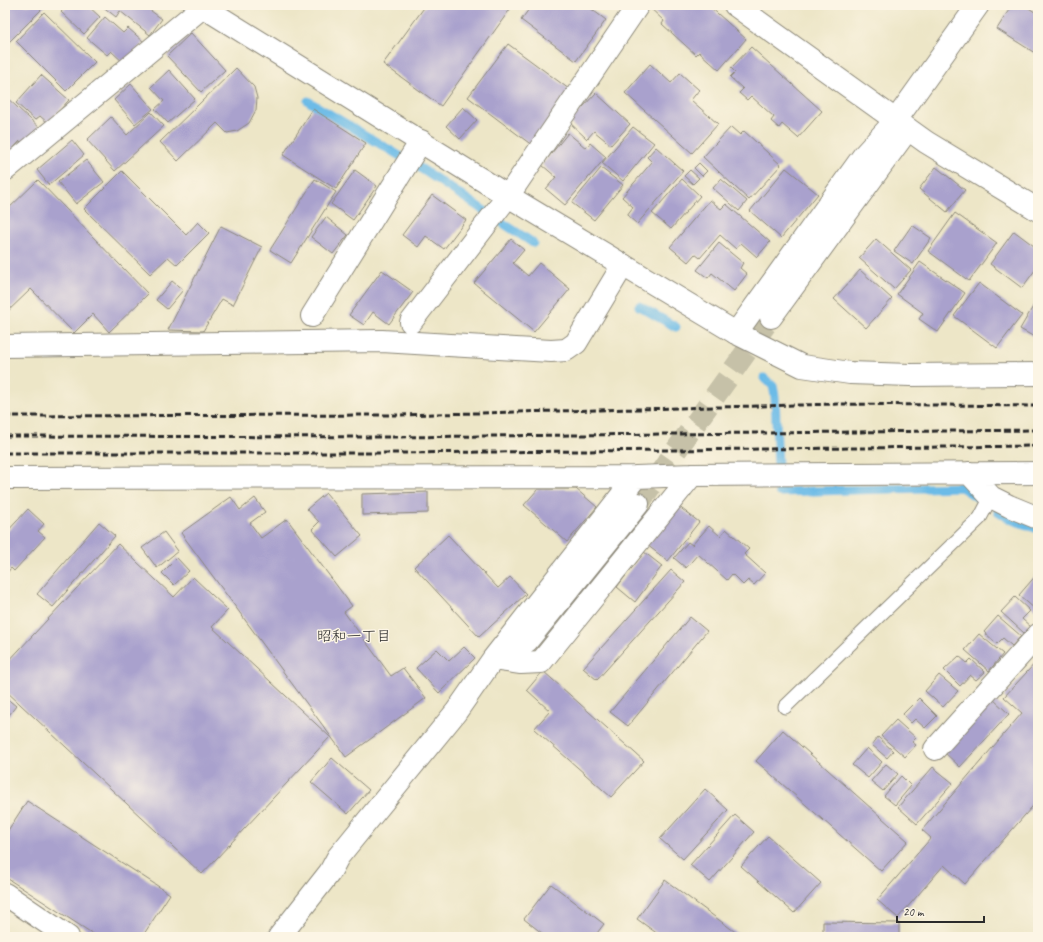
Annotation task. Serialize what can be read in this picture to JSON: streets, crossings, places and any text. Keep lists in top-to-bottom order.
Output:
{
  "districts": ["昭和一丁目"],
  "scale_bar": "20 m"
}
